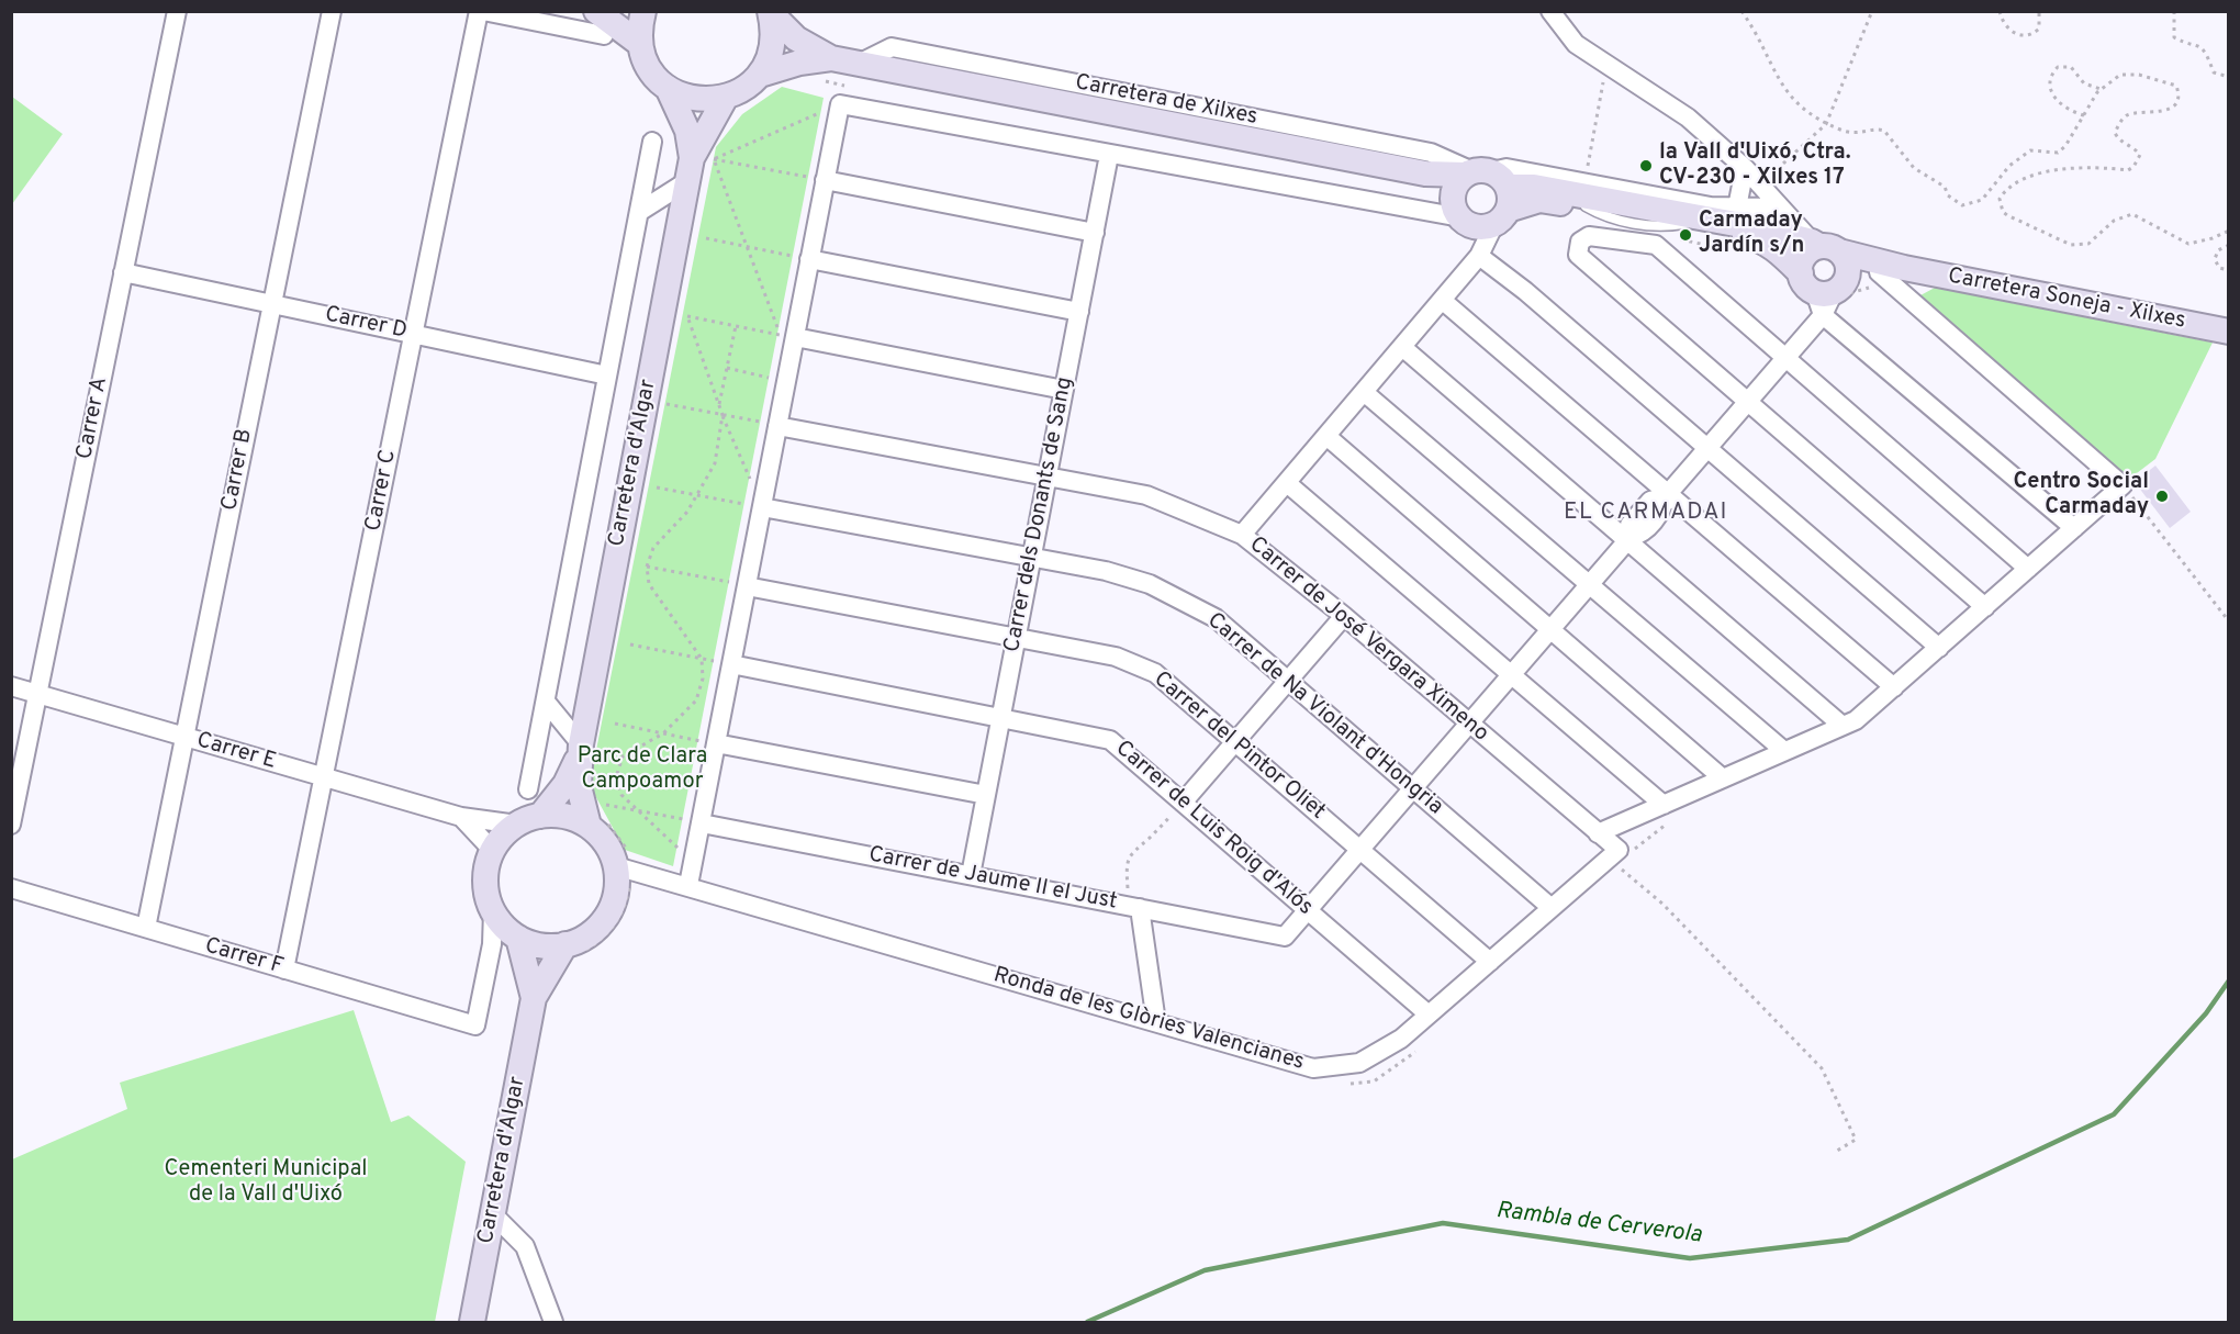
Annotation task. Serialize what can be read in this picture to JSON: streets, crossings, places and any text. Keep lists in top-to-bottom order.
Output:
{
  "streets": {
    "main road": ["Carretera de Xilxes", "Carretera Soneja - Xilxes", "Carretera d'Algar"],
    "street": [
      "Carrer D",
      "Carrer A",
      "Carrer B",
      "Carrer C",
      "Carrer dels Donants de Sang",
      "Carrer de José Vergara Ximeno",
      "Carrer de Na Violant d'Hongria",
      "Carrer del Pintor Oliet",
      "Carrer E",
      "Carrer de Luis Roig d'Alós",
      "Carrer de Jaume II el Just",
      "Carrer F",
      "Ronda de les Glòries Valencianes"
    ]
  },
  "crossings": [
    ["Carretera de Xilxes", "Carretera Soneja - Xilxes"],
    ["Carretera de Xilxes", "Carrer dels Donants de Sang"],
    ["Carrer D", "Carrer A"],
    ["Carrer D", "Carretera d'Algar"],
    ["Carrer D", "Carrer B"],
    ["Carrer D", "Carrer C"],
    ["Carrer A", "Carrer E"],
    ["Carretera d'Algar", "Carrer E"],
    ["Carretera d'Algar", "Carrer F"],
    ["Carretera d'Algar", "Ronda de les Glòries Valencianes"],
    ["Carrer B", "Carrer E"],
    ["Carrer B", "Carrer F"],
    ["Carrer C", "Carrer E"],
    ["Carrer C", "Carrer F"],
    ["Carrer dels Donants de Sang", "Carrer de José Vergara Ximeno"],
    ["Carrer dels Donants de Sang", "Carrer de Na Violant d'Hongria"],
    ["Carrer dels Donants de Sang", "Carrer del Pintor Oliet"],
    ["Carrer dels Donants de Sang", "Carrer de Luis Roig d'Alós"],
    ["Carrer dels Donants de Sang", "Carrer de Jaume II el Just"],
    ["Carrer de José Vergara Ximeno", "Ronda de les Glòries Valencianes"],
    ["Carrer de Na Violant d'Hongria", "Ronda de les Glòries Valencianes"],
    ["Carrer del Pintor Oliet", "Ronda de les Glòries Valencianes"],
    ["Carrer E", "Carrer F"],
    ["Carrer E", "Ronda de les Glòries Valencianes"],
    ["Carrer de Luis Roig d'Alós", "Carrer de Jaume II el Just"],
    ["Carrer de Luis Roig d'Alós", "Ronda de les Glòries Valencianes"],
    ["Carrer F", "Ronda de les Glòries Valencianes"]
  ],
  "districts": ["EL CARMADAI"],
  "water": ["Rambla de Cerverola"],
  "parks": ["Parc de Clara Campoamor", "Cementeri Municipal de la Vall d'Uixó"],
  "places": ["la Vall d'Uixó, Ctra. CV-230 - Xilxes 17", "Carmaday Jardín s/n", "Centro Social Carmaday"]
}
